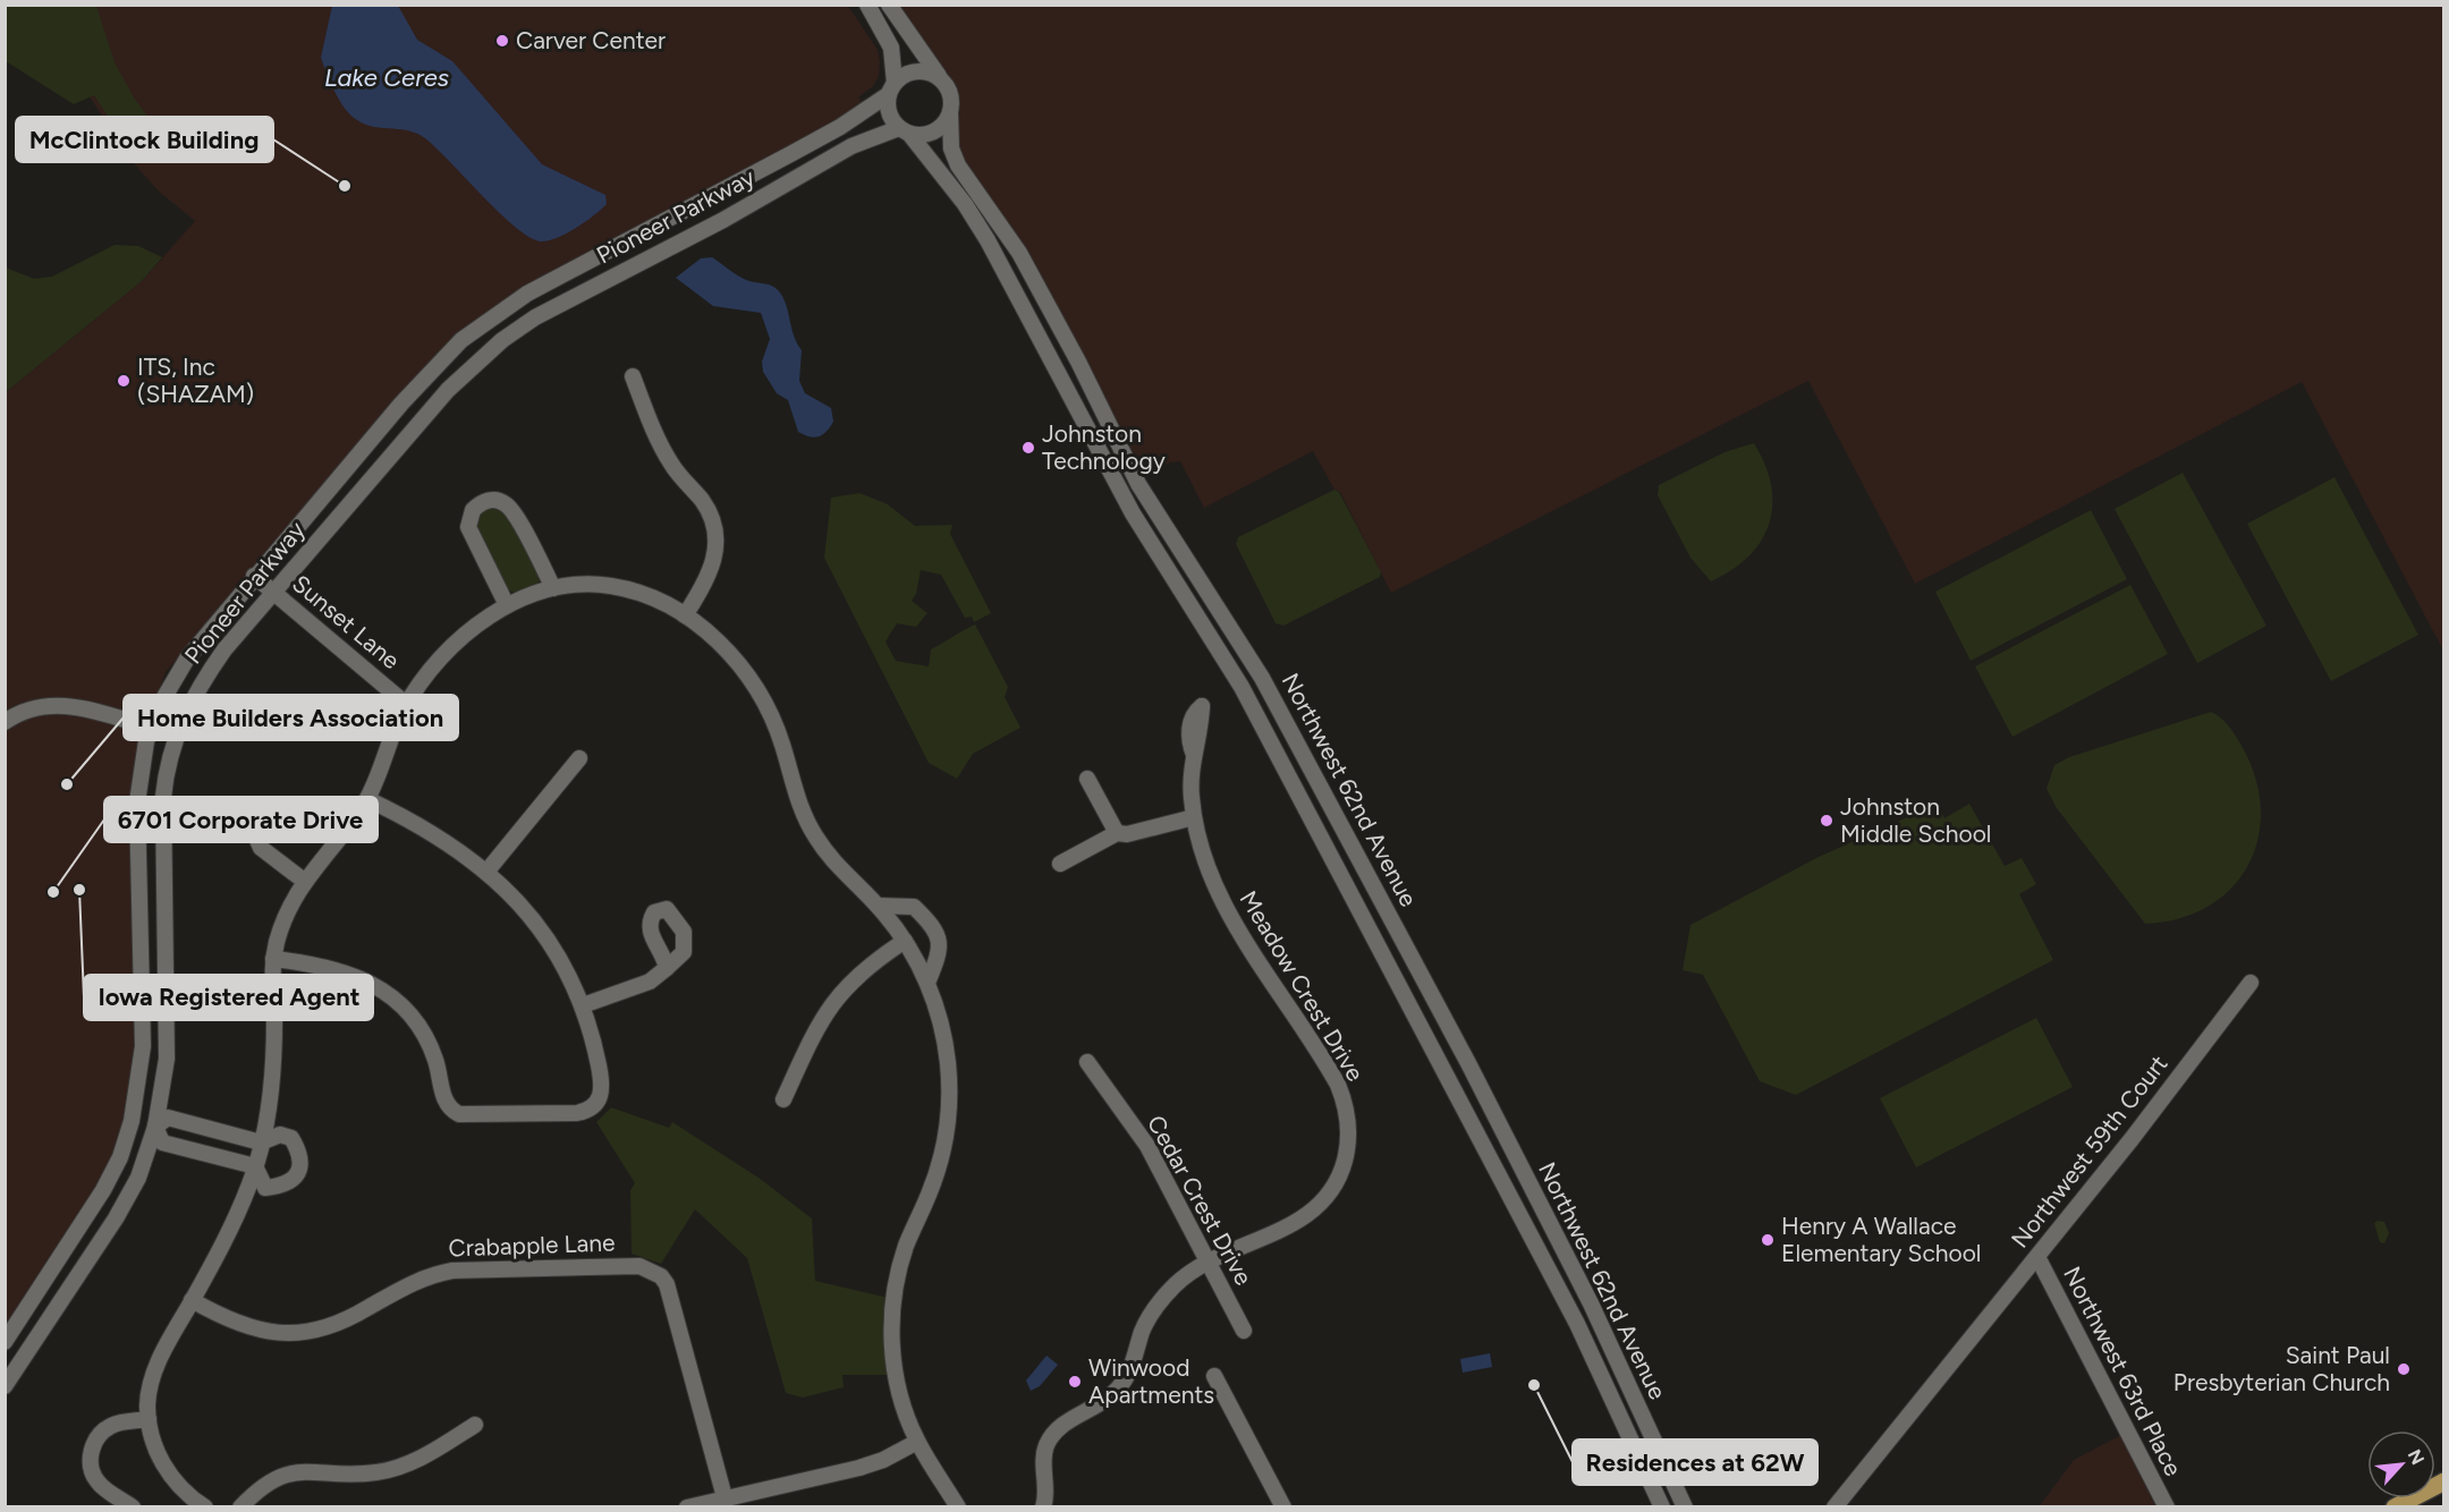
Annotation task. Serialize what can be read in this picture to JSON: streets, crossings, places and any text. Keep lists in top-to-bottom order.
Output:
{
  "streets": {
    "street": [
      "Pioneer Parkway",
      "Sunset Lane",
      "Northwest 62nd Avenue",
      "Meadow Crest Drive",
      "Northwest 59th Court",
      "Cedar Crest Drive",
      "Crabapple Lane",
      "Northwest 63rd Place"
    ]
  },
  "crossings": [
    ["Pioneer Parkway", "Sunset Lane"],
    ["Pioneer Parkway", "Northwest 62nd Avenue"],
    ["Meadow Crest Drive", "Cedar Crest Drive"],
    ["Northwest 59th Court", "Northwest 63rd Place"]
  ],
  "water": ["Lake Ceres"],
  "places": [
    "Carver Center",
    "McClintock Building",
    "ITS, Inc (SHAZAM)",
    "Johnston Technology",
    "Home Builders Association",
    "Johnston Middle School",
    "Iowa Registered Agent",
    "6701 Corporate Drive",
    "Henry A Wallace Elementary School",
    "Saint Paul Presbyterian Church",
    "Winwood Apartments",
    "Residences at 62W"
  ],
  "north": "top right"
}
